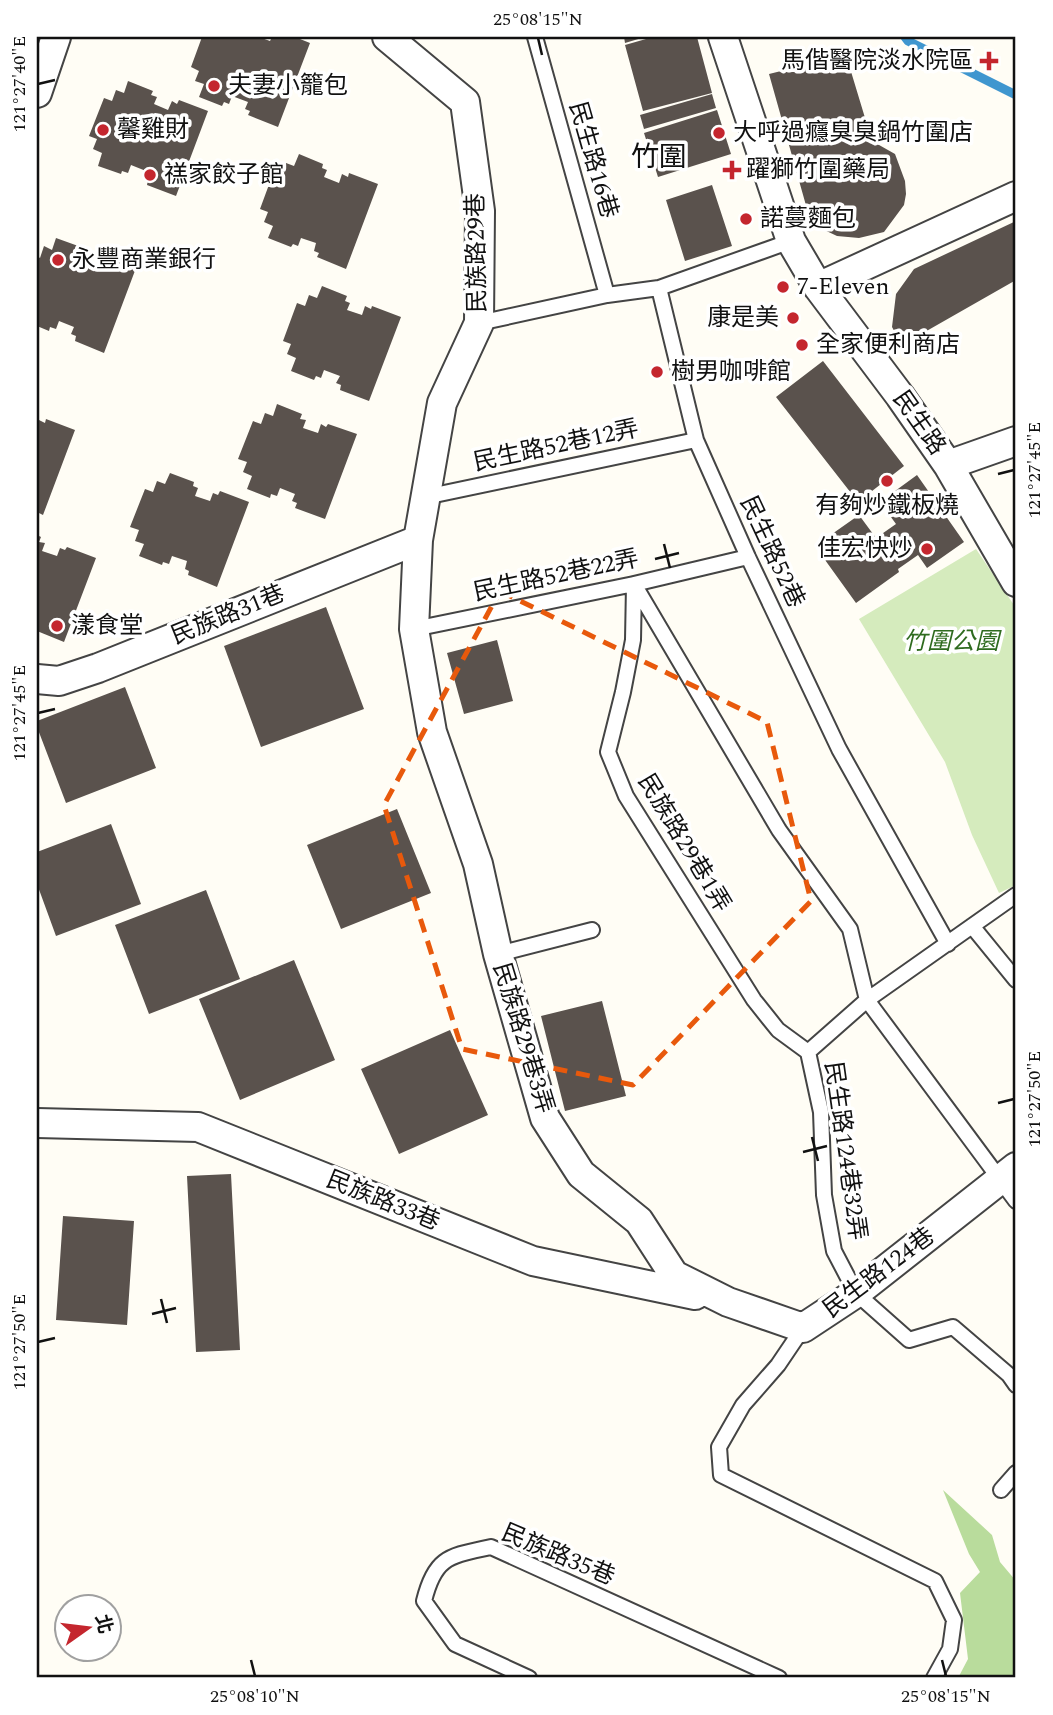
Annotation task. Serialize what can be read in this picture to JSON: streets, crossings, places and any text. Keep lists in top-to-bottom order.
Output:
{
  "streets": {
    "street": [
      "民族路29巷",
      "民生路",
      "民族路31巷",
      "民族路29巷3弄",
      "民族路33巷",
      "民生路124巷"
    ],
    "lane": [
      "民生路16巷",
      "民生路52巷12弄",
      "民生路52巷",
      "民生路52巷22弄",
      "民族路29巷1弄",
      "民生路124巷32弄",
      "民族路35巷"
    ]
  },
  "crossings": [
    ["民族路29巷", "民生路52巷12弄"],
    ["民族路29巷", "民生路52巷22弄"],
    ["民族路29巷", "民族路31巷"],
    ["民族路29巷", "民族路29巷3弄"],
    ["民生路52巷12弄", "民生路52巷"],
    ["民生路52巷", "民生路52巷22弄"],
    ["民生路52巷22弄", "民族路29巷1弄"],
    ["民生路52巷22弄", "民族路29巷3弄"],
    ["民族路29巷1弄", "民生路124巷32弄"],
    ["民族路29巷3弄", "民族路33巷"],
    ["民族路29巷3弄", "民生路124巷"],
    ["民生路124巷32弄", "民生路124巷"],
    ["民族路33巷", "民生路124巷"]
  ],
  "districts": ["竹圍"],
  "parks": ["竹圍公園"],
  "places": {
    "health": ["馬偕醫院淡水院區", "躍獅竹圍藥局"],
    "other": [
      "夫妻小籠包",
      "馨雞財",
      "大呼過癮臭臭鍋竹圍店",
      "禚家餃子館",
      "諾蔓麵包",
      "永豐商業銀行",
      "7-Eleven",
      "康是美",
      "全家便利商店",
      "樹男咖啡館",
      "有夠炒鐵板燒",
      "佳宏快炒",
      "漾食堂"
    ]
  },
  "north": "right",
  "coordinates": [
    "25°08'15\"N",
    "121°27'40\"E",
    "121°27'45\"E",
    "121°27'50\"E",
    "25°08'10\"N"
  ]
}
